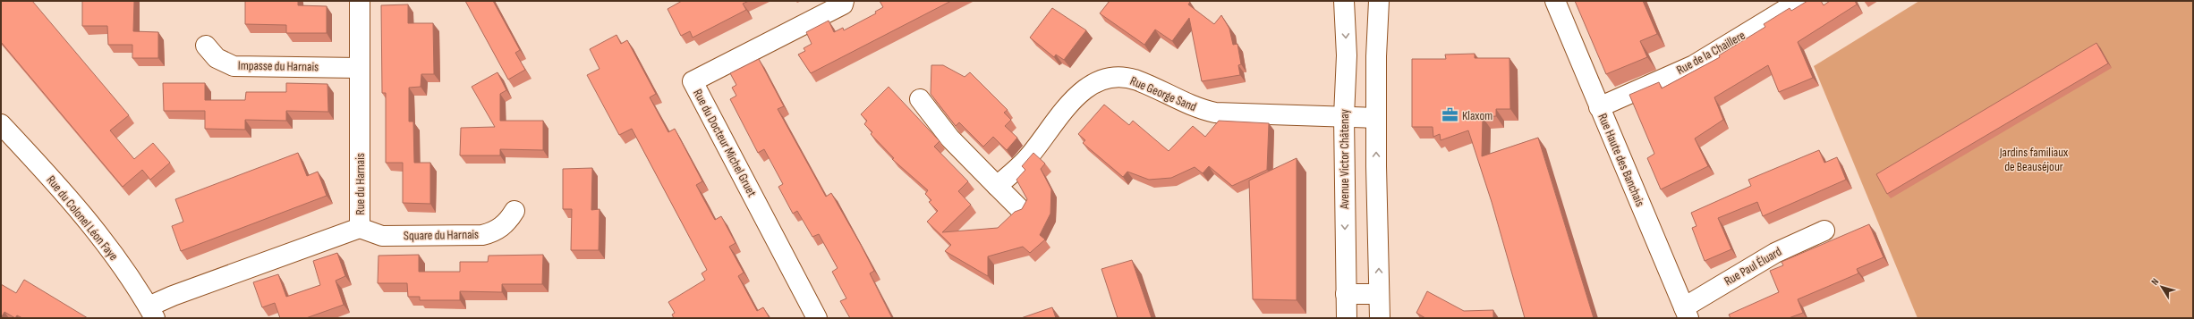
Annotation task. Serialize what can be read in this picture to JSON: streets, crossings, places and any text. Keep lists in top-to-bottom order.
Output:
{
  "streets": {
    "street": [
      "Rue de la Chaillere",
      "Impasse du Harnais",
      "Rue George Sand",
      "Rue du Docteur Michel Gruet",
      "Avenue Victor Châtenay",
      "Rue Haute des Banchais",
      "Rue du Harnais",
      "Rue du Colonel Léon Faye",
      "Square du Harnais",
      "Rue Paul Éluard"
    ]
  },
  "crossings": [
    ["Rue de la Chaillere", "Rue Haute des Banchais"],
    ["Impasse du Harnais", "Rue du Harnais"],
    ["Rue George Sand", "Avenue Victor Châtenay"],
    ["Rue Haute des Banchais", "Rue Paul Éluard"],
    ["Rue du Harnais", "Rue du Colonel Léon Faye"],
    ["Rue du Harnais", "Square du Harnais"]
  ],
  "parks": ["Jardins familiaux de Beauséjour"],
  "places": {
    "office": ["Klaxom"]
  },
  "north": "top left"
}
